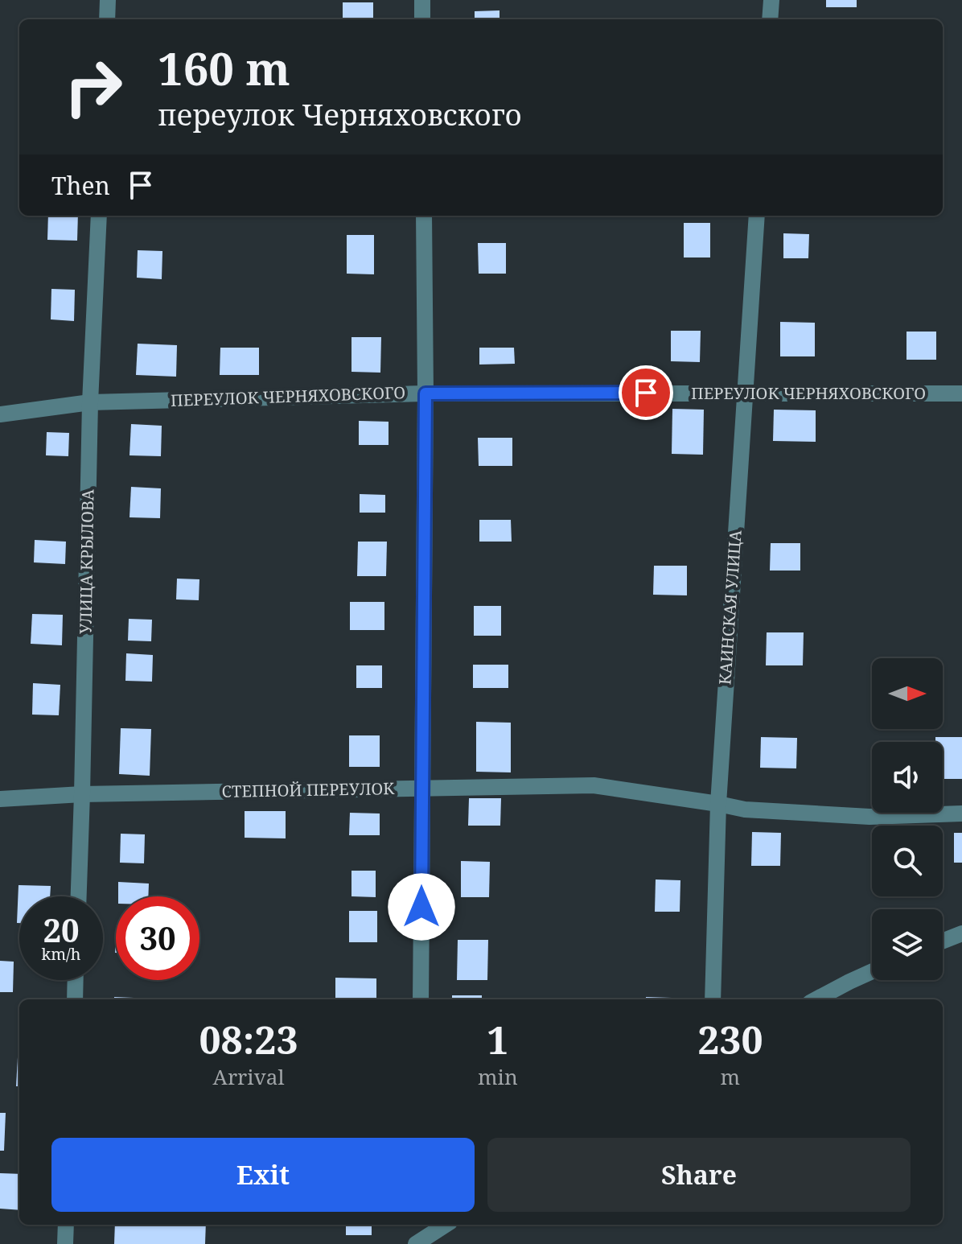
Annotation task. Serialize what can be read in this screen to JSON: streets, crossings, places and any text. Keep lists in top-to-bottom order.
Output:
{
  "streets": {
    "street": [
      "ПЕРЕУЛОК ЧЕРНЯХОВСКОГО",
      "УЛИЦА КРЫЛОВА",
      "КАИНСКАЯ УЛИЦА",
      "СТЕПНОЙ ПЕРЕУЛОК"
    ]
  },
  "crossings": [
    ["ПЕРЕУЛОК ЧЕРНЯХОВСКОГО", "УЛИЦА КРЫЛОВА"],
    ["ПЕРЕУЛОК ЧЕРНЯХОВСКОГО", "КАИНСКАЯ УЛИЦА"],
    ["УЛИЦА КРЫЛОВА", "СТЕПНОЙ ПЕРЕУЛОК"],
    ["КАИНСКАЯ УЛИЦА", "СТЕПНОЙ ПЕРЕУЛОК"]
  ],
  "north": "right",
  "page": {
    "turn": ["160 m", "переулок Черняховского"],
    "then": "Then",
    "speed": "20 km/h",
    "limit": "30",
    "eta": [
      "08:23",
      "Arrival",
      "1",
      "min",
      "230",
      "m"
    ],
    "buttons": ["Exit", "Share"]
  }
}
